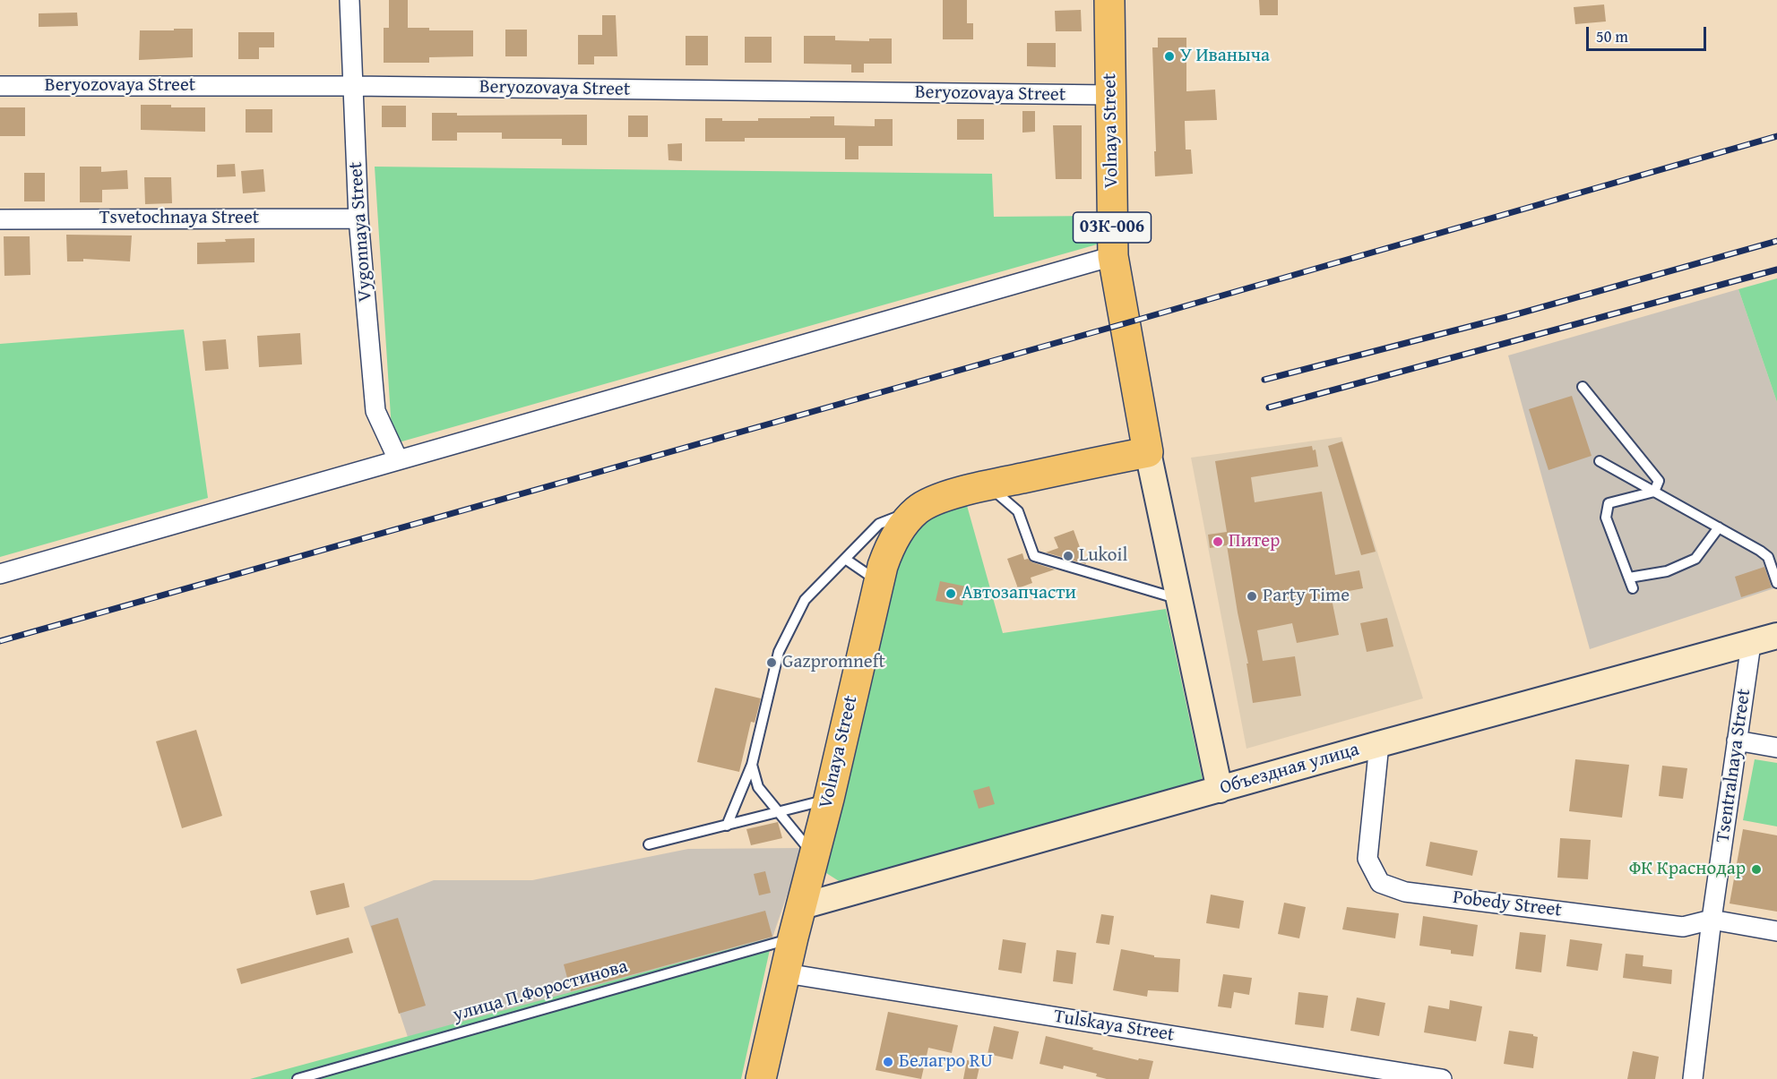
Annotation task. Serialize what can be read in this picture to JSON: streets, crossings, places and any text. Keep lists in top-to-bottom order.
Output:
{
  "streets": {
    "main road": ["Volnaya Street", "03К-006"],
    "street": [
      "Beryozovaya Street",
      "Tsvetochnaya Street",
      "Vygonnaya Street",
      "Tsentralnaya Street",
      "Объездная улица",
      "Pobedy Street",
      "Tulskaya Street"
    ],
    "lane": ["улица П.Форостинова"]
  },
  "crossings": [
    ["Beryozovaya Street", "Volnaya Street"],
    ["Beryozovaya Street", "Vygonnaya Street"],
    ["Volnaya Street", "Объездная улица"],
    ["Volnaya Street", "улица П.Форостинова"],
    ["Volnaya Street", "Tulskaya Street"],
    ["Tsvetochnaya Street", "Vygonnaya Street"],
    ["Tsentralnaya Street", "Объездная улица"],
    ["Tsentralnaya Street", "Pobedy Street"],
    ["Объездная улица", "Pobedy Street"]
  ],
  "places": [
    "У Иваныча",
    "Питер",
    "Lukoil",
    "Автозапчасти",
    "Party Time",
    "Gazpromneft",
    "ФК Краснодар",
    "Белагро RU"
  ],
  "scale_bar": "50 m"
}
